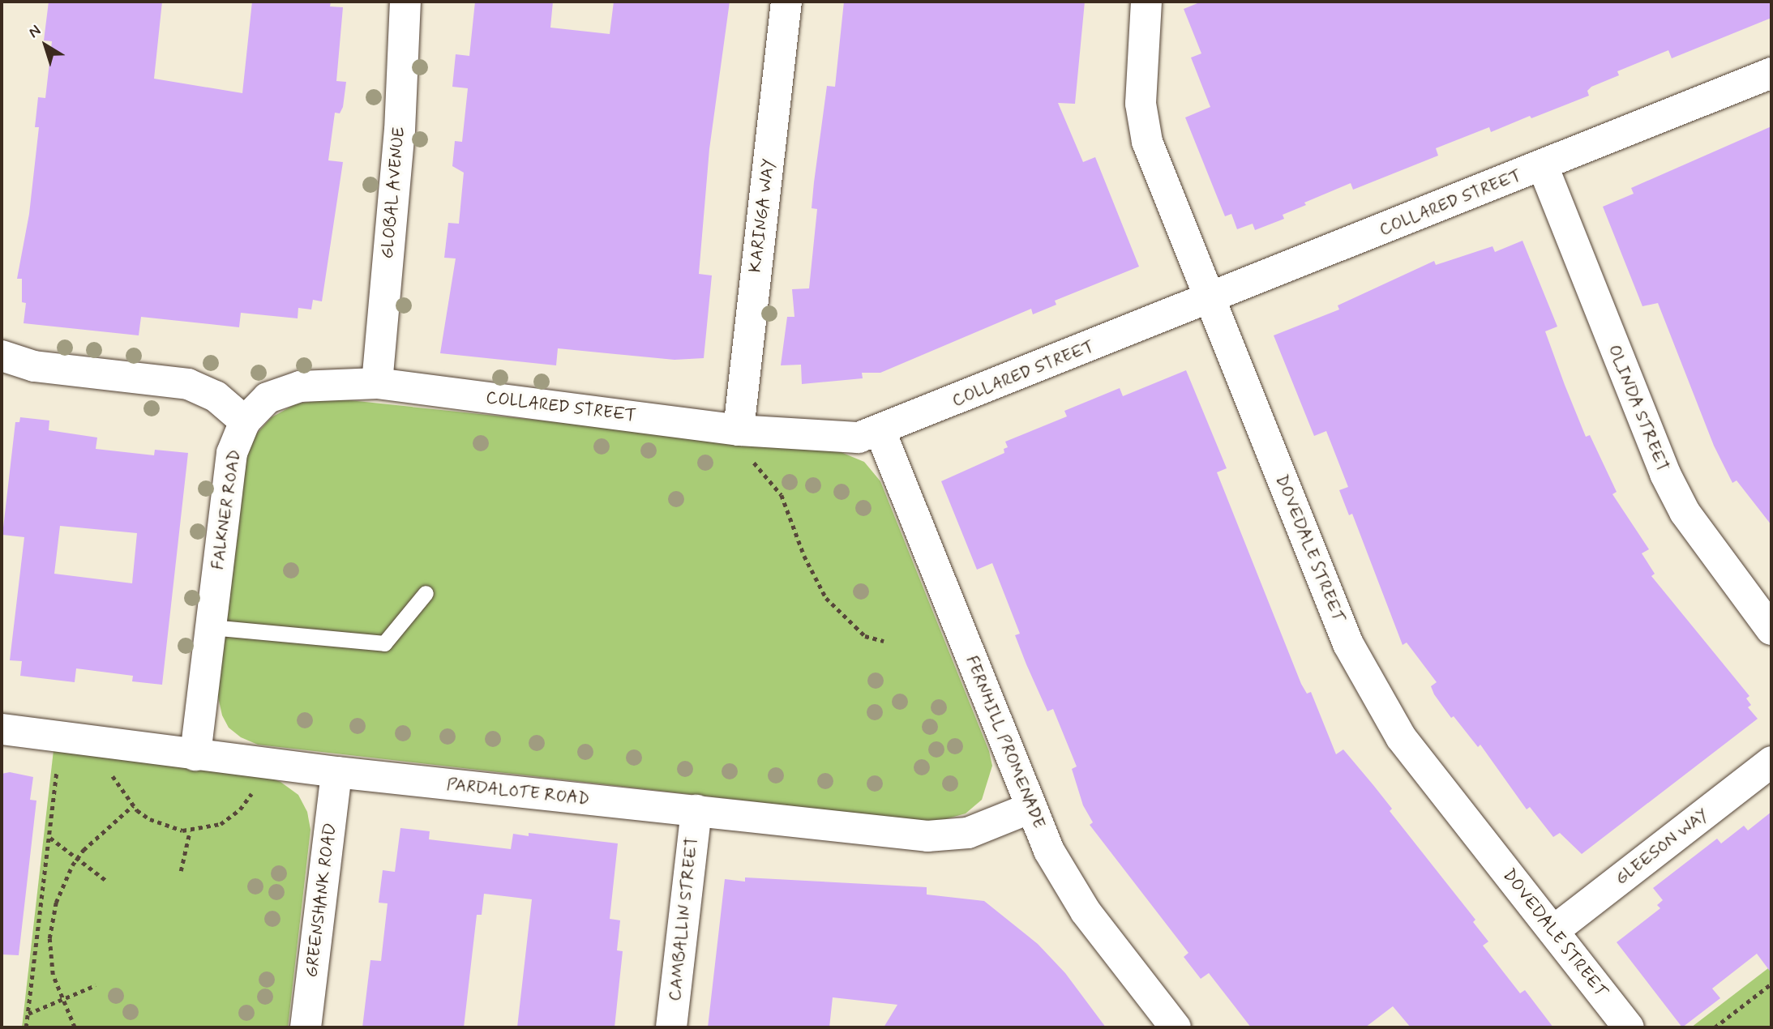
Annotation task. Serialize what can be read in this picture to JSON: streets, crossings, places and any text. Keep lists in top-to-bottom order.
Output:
{
  "streets": {
    "street": [
      "GLOBAL AVENUE",
      "COLLARED STREET",
      "KARINGA WAY",
      "OLINDA STREET",
      "FALKNER ROAD",
      "DOVEDALE STREET",
      "FERNHILL PROMENADE",
      "PARDALOTE ROAD",
      "GLEESON WAY",
      "GREENSHANK ROAD",
      "CAMBALLIN STREET"
    ]
  },
  "crossings": [
    ["GLOBAL AVENUE", "COLLARED STREET"],
    ["COLLARED STREET", "KARINGA WAY"],
    ["COLLARED STREET", "OLINDA STREET"],
    ["COLLARED STREET", "FALKNER ROAD"],
    ["COLLARED STREET", "DOVEDALE STREET"],
    ["COLLARED STREET", "FERNHILL PROMENADE"],
    ["FALKNER ROAD", "PARDALOTE ROAD"],
    ["DOVEDALE STREET", "GLEESON WAY"],
    ["FERNHILL PROMENADE", "PARDALOTE ROAD"],
    ["PARDALOTE ROAD", "GREENSHANK ROAD"],
    ["PARDALOTE ROAD", "CAMBALLIN STREET"]
  ],
  "north": "top left"
}
